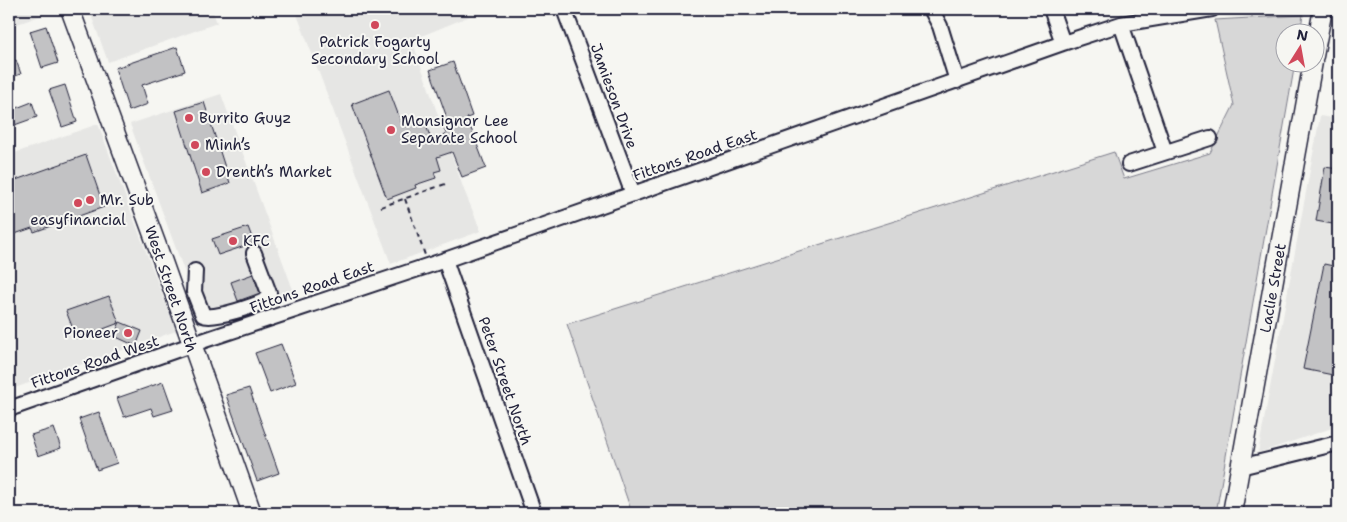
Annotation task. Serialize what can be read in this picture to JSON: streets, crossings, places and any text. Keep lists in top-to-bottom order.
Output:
{
  "streets": {
    "main road": ["Laclie Street", "West Street North"],
    "street": [
      "Jamieson Drive",
      "Fittons Road East",
      "Fittons Road West",
      "Peter Street North"
    ]
  },
  "crossings": [
    ["Jamieson Drive", "Fittons Road East"],
    ["Fittons Road East", "West Street North"],
    ["Fittons Road East", "Fittons Road West"],
    ["Fittons Road East", "Peter Street North"],
    ["West Street North", "Fittons Road West"]
  ],
  "places": [
    "Patrick Fogarty Secondary School",
    "Burrito Guyz",
    "Monsignor Lee Separate School",
    "Minh’s",
    "Drenth’s Market",
    "Mr. Sub",
    "easyfinancial",
    "KFC",
    "Pioneer"
  ],
  "north": "top"
}
